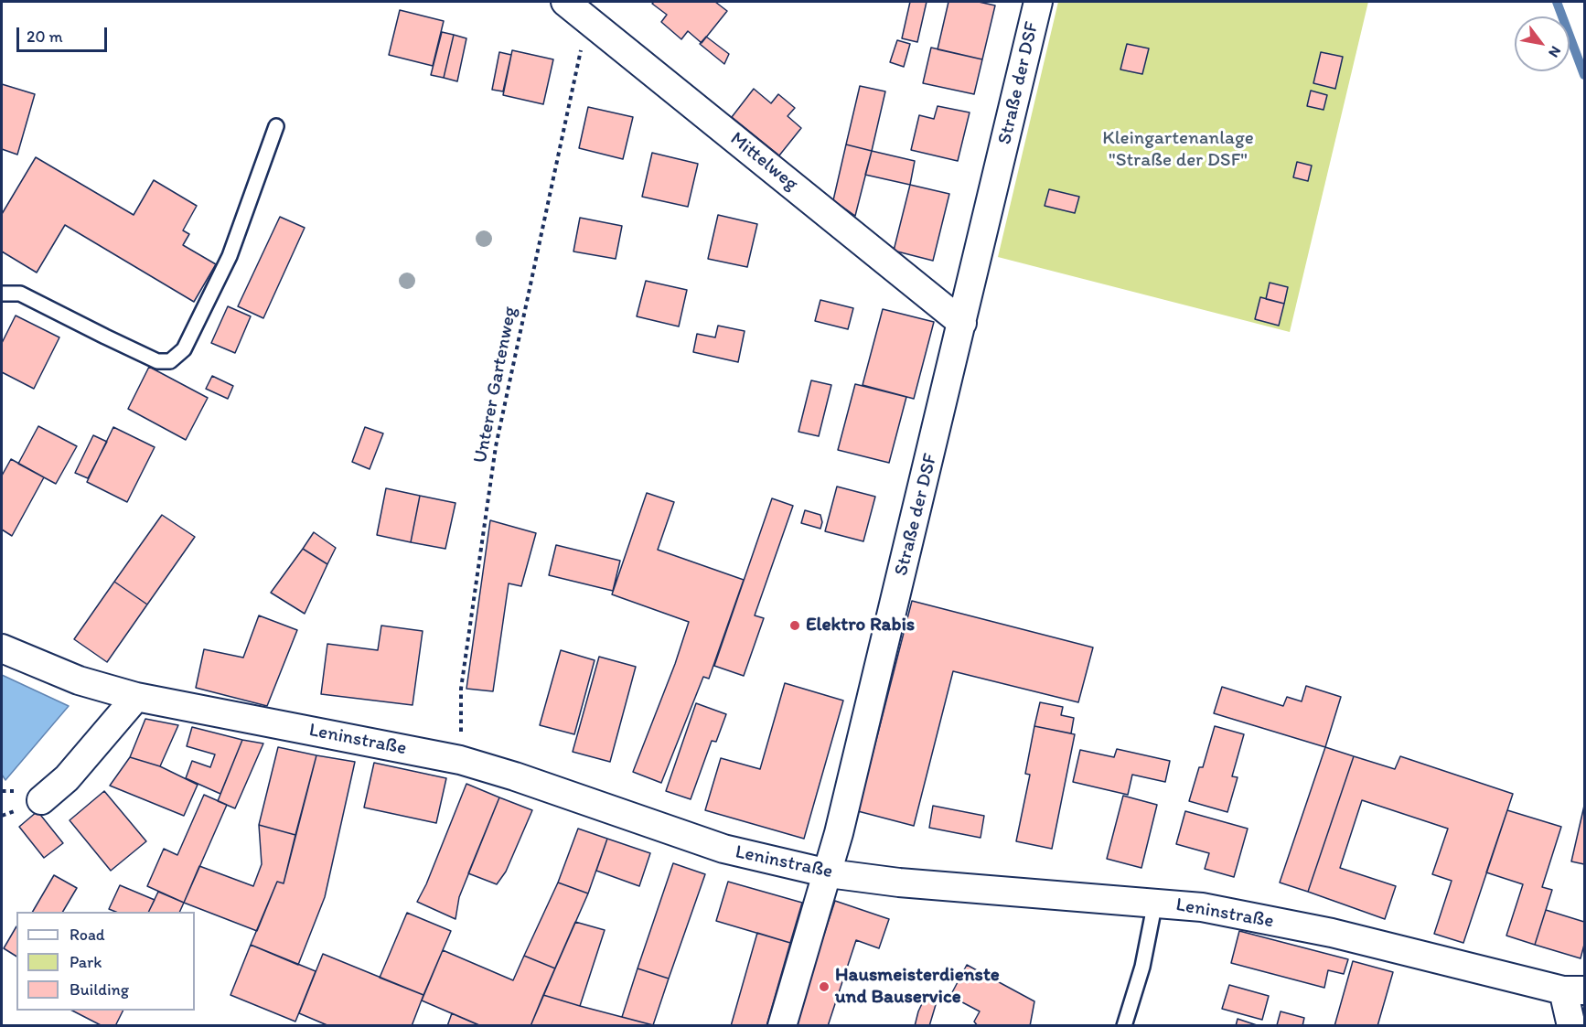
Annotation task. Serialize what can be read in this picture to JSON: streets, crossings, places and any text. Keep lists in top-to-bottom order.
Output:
{
  "streets": {
    "street": ["Straße der DSF", "Mittelweg", "Leninstraße"],
    "path": ["Unterer Gartenweg"]
  },
  "crossings": [
    ["Straße der DSF", "Mittelweg"],
    ["Straße der DSF", "Leninstraße"],
    ["Mittelweg", "Unterer Gartenweg"],
    ["Unterer Gartenweg", "Leninstraße"]
  ],
  "parks": ["Kleingartenanlage \"Straße der DSF\""],
  "places": ["Elektro Rabis", "Hausmeisterdienste und Bauservice"],
  "legend": ["Road", "Park", "Building"],
  "scale_bar": "20 m",
  "north": "bottom right"
}
